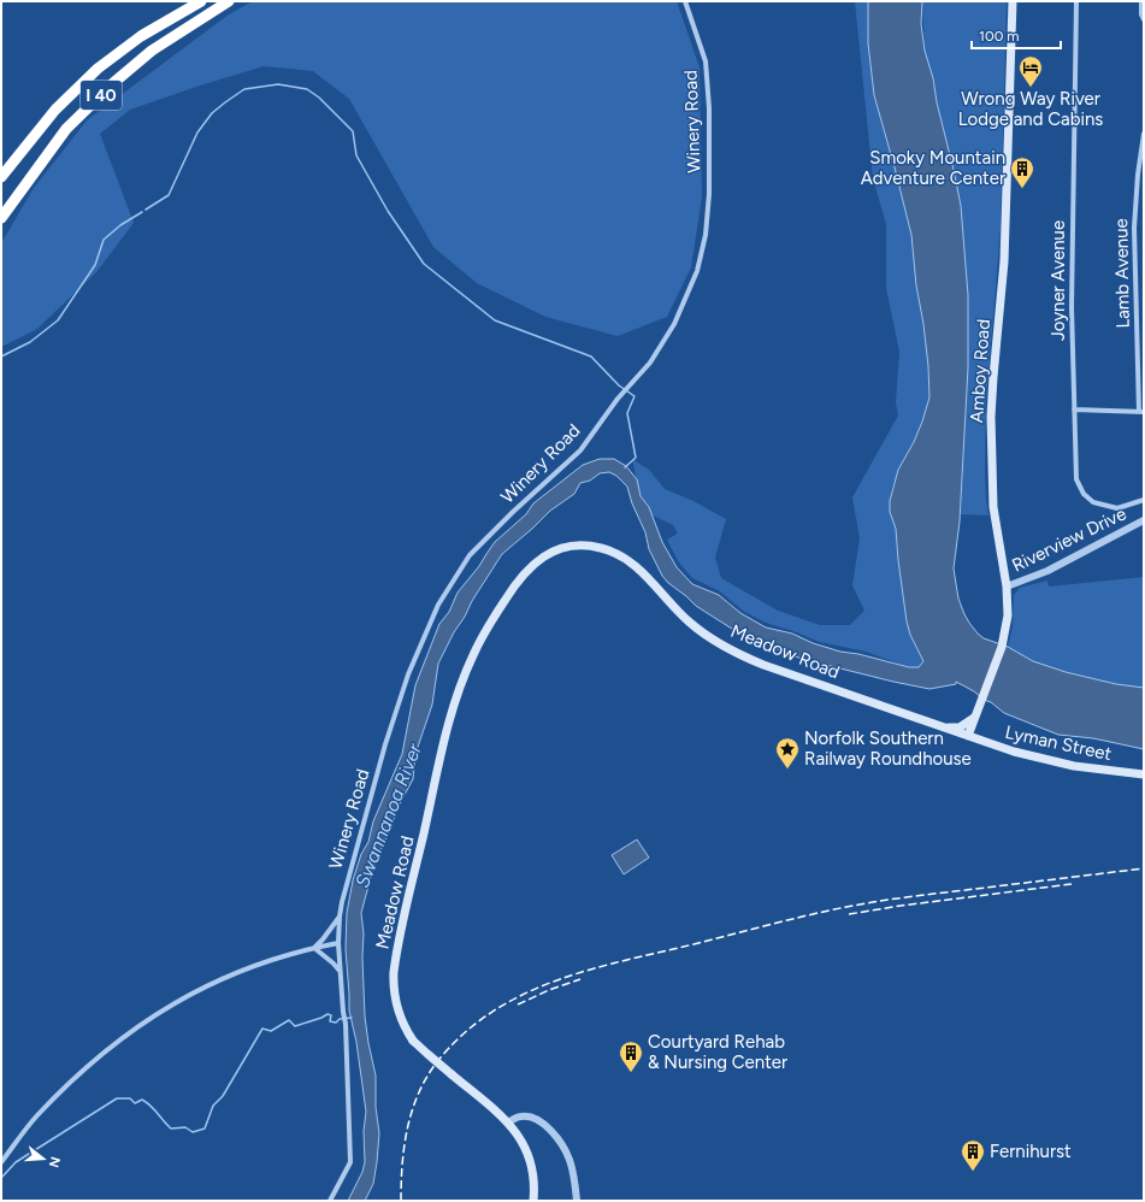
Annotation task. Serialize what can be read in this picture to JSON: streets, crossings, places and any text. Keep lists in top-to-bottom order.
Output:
{
  "streets": {
    "highway": ["I 40"],
    "main road": ["Amboy Road", "Meadow Road", "Lyman Street"],
    "street": [
      "Winery Road",
      "Lamb Avenue",
      "Joyner Avenue",
      "Riverview Drive"
    ]
  },
  "crossings": [
    ["Amboy Road", "Riverview Drive"],
    ["Amboy Road", "Meadow Road"],
    ["Amboy Road", "Lyman Street"],
    ["Meadow Road", "Lyman Street"]
  ],
  "water": ["Swannanoa River"],
  "places": {
    "hotel": ["Wrong Way River Lodge and Cabins"],
    "building": ["Smoky Mountain Adventure Center", "Courtyard Rehab & Nursing Center", "Fernihurst"],
    "place": ["Norfolk Southern Railway Roundhouse"]
  },
  "scale_bar": "100 m",
  "north": "right"
}
